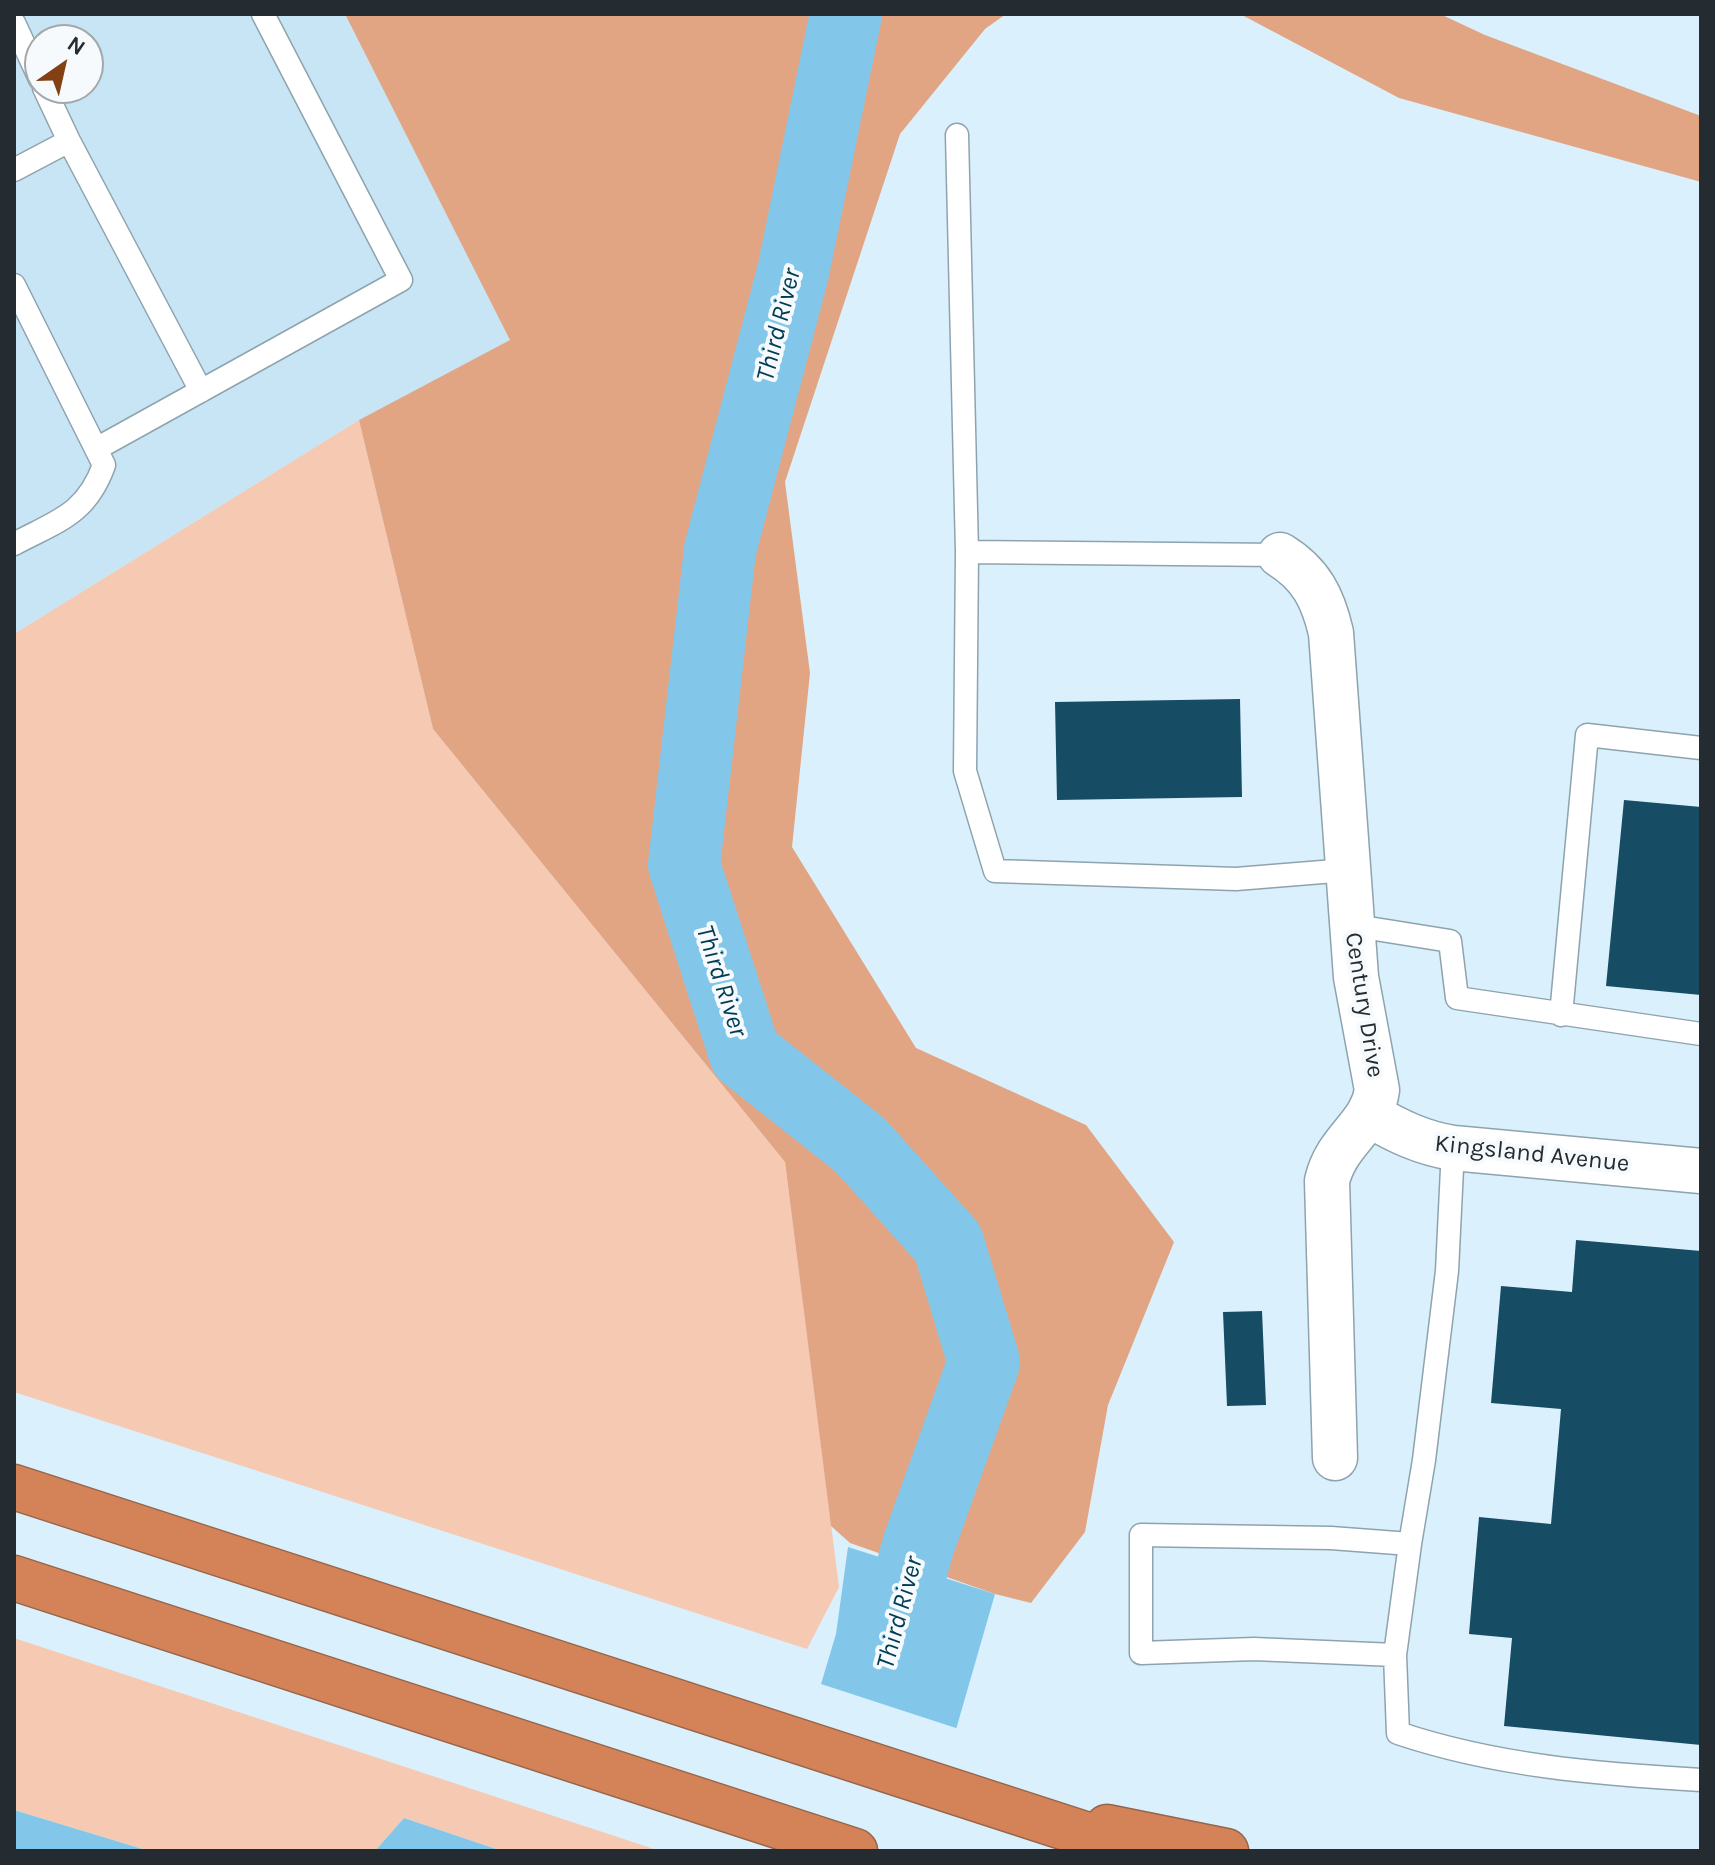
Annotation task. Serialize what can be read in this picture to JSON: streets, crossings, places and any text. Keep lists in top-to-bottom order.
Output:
{
  "streets": {
    "street": ["Century Drive", "Kingsland Avenue"]
  },
  "crossings": [
    ["Century Drive", "Kingsland Avenue"]
  ],
  "water": ["Third River"],
  "north": "top right"
}
